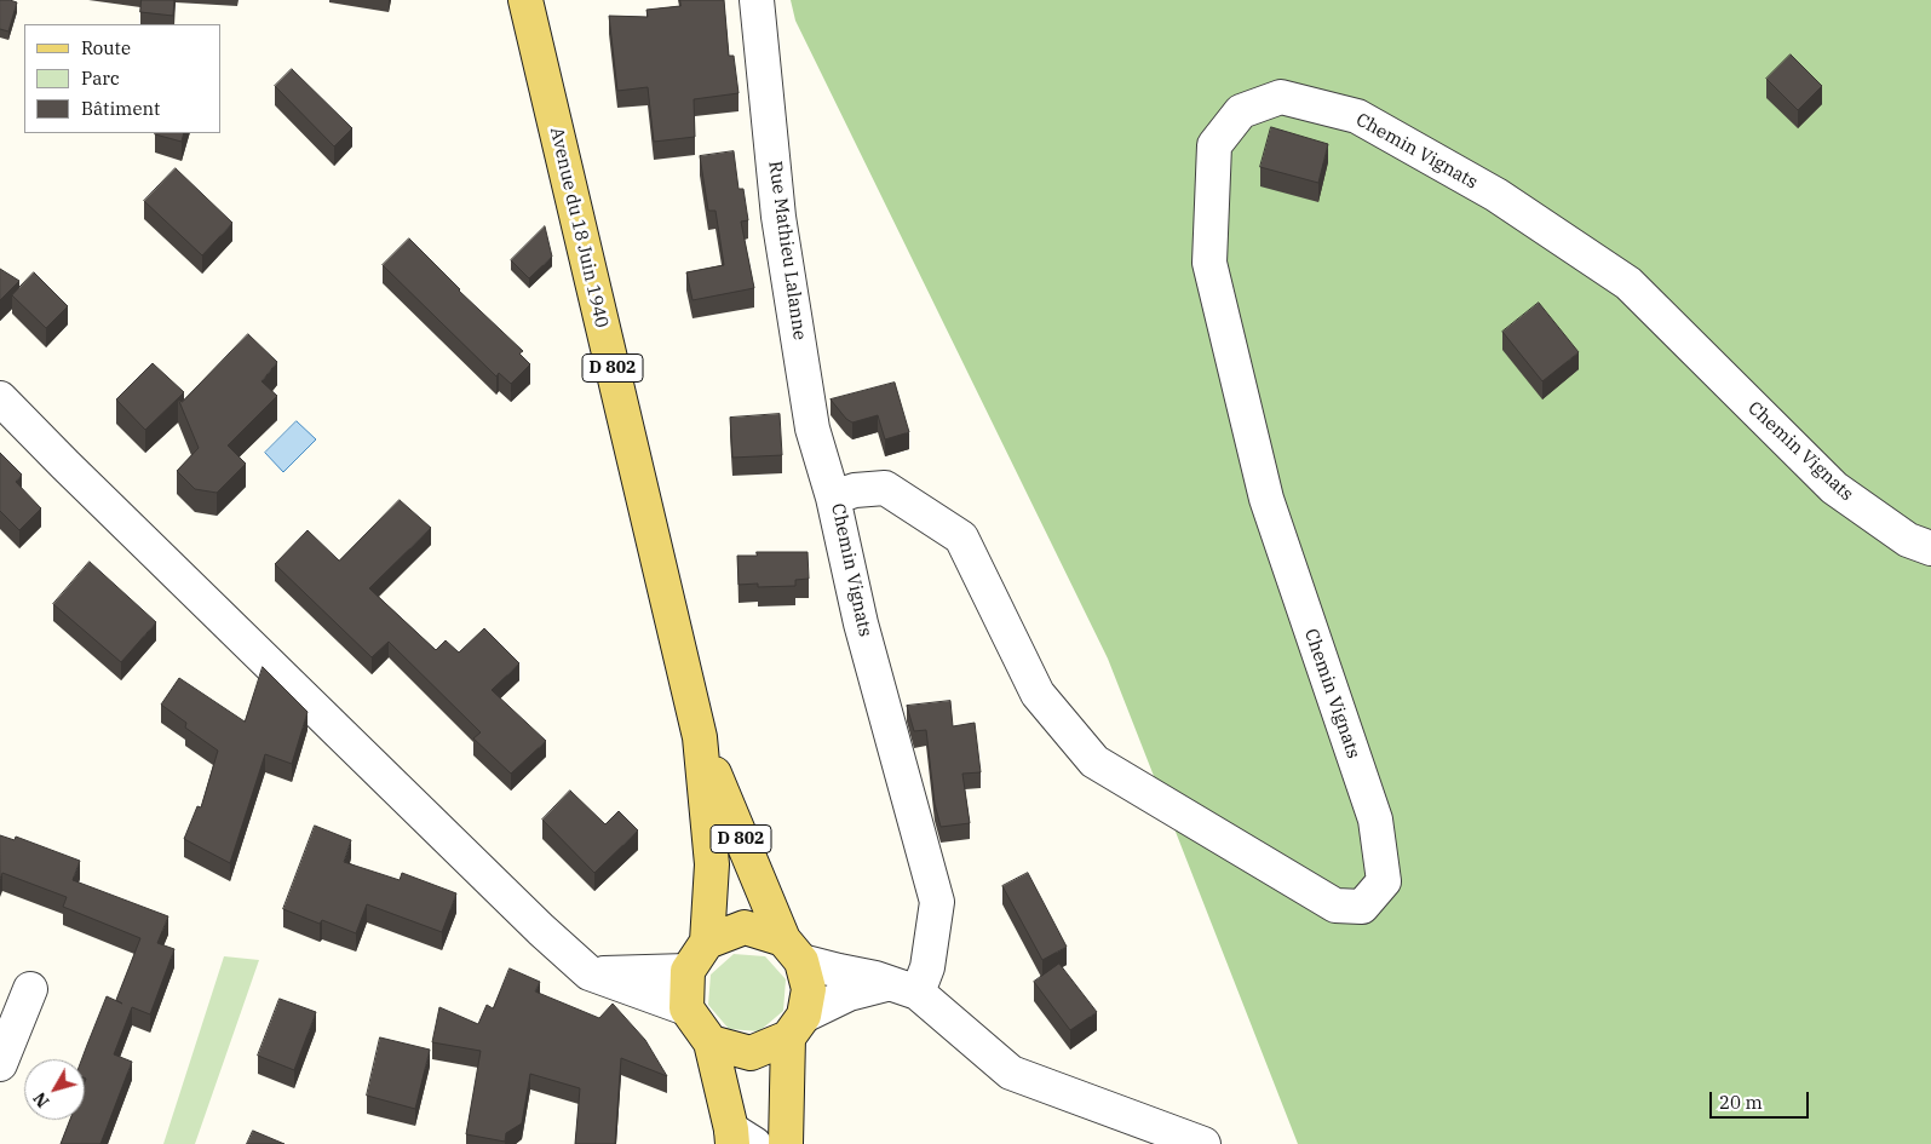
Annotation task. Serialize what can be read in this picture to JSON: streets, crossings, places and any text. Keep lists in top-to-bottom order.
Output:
{
  "streets": {
    "main road": ["Avenue du 18 Juin 1940", "D 802"],
    "street": ["Chemin Vignats", "Rue Mathieu Lalanne"]
  },
  "crossings": [
    ["Chemin Vignats", "Rue Mathieu Lalanne"]
  ],
  "legend": ["Route", "Parc", "Bâtiment"],
  "scale_bar": "20 m",
  "north": "bottom left"
}
